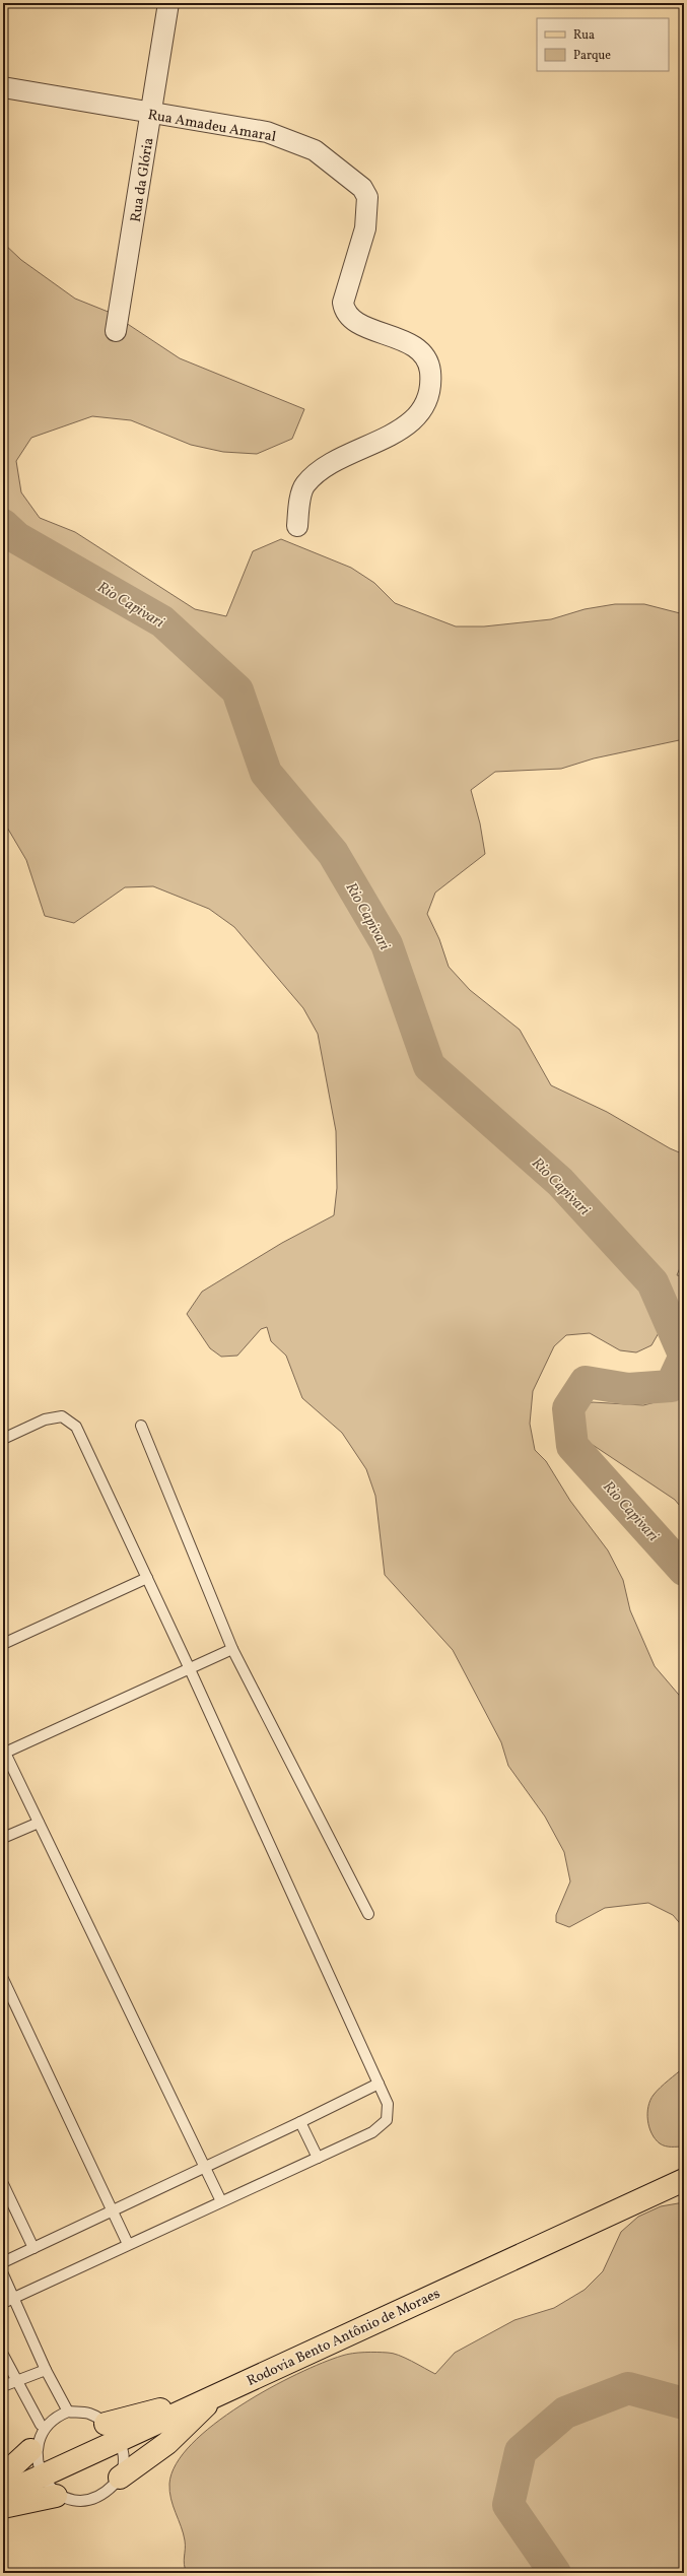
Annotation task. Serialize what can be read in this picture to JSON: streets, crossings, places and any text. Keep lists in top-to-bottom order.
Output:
{
  "streets": {
    "main road": ["Rodovia Bento Antônio de Moraes"],
    "street": ["Rua Amadeu Amaral", "Rua da Glória"]
  },
  "crossings": [
    ["Rua Amadeu Amaral", "Rua da Glória"]
  ],
  "water": ["Rio Capivari"],
  "legend": ["Rua", "Parque"]
}
